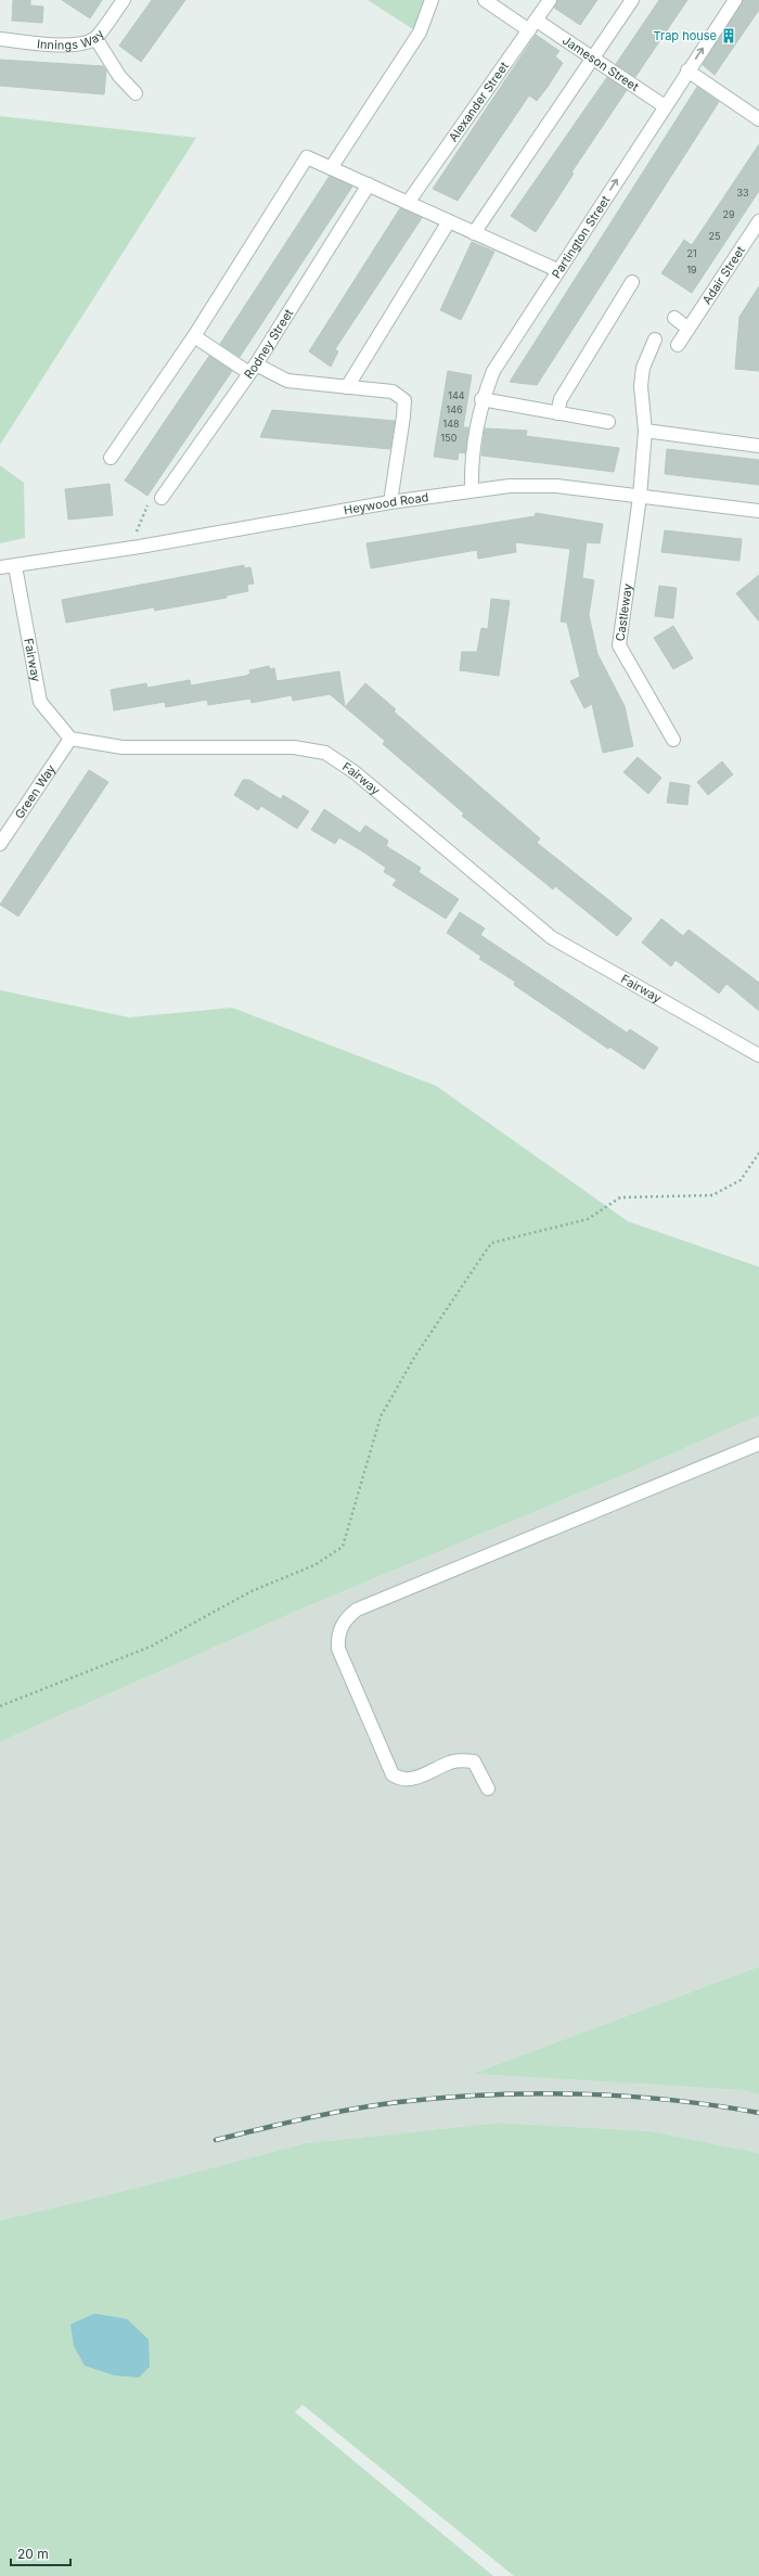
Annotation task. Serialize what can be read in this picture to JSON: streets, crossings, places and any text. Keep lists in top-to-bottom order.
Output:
{
  "streets": {
    "street": [
      "Innings Way",
      "Jameson Street",
      "Alexander Street",
      "Partington Street",
      "Adair Street",
      "Rodney Street",
      "Heywood Road",
      "Castleway",
      "Fairway",
      "Green Way"
    ]
  },
  "crossings": [
    ["Jameson Street", "Alexander Street"],
    ["Jameson Street", "Partington Street"],
    ["Partington Street", "Heywood Road"],
    ["Heywood Road", "Castleway"],
    ["Heywood Road", "Fairway"],
    ["Fairway", "Green Way"]
  ],
  "places": {
    "building": ["Trap house"]
  },
  "house_numbers": [
    "33",
    "29",
    "25",
    "21",
    "19",
    "144",
    "146",
    "148",
    "150"
  ],
  "scale_bar": "20 m"
}
